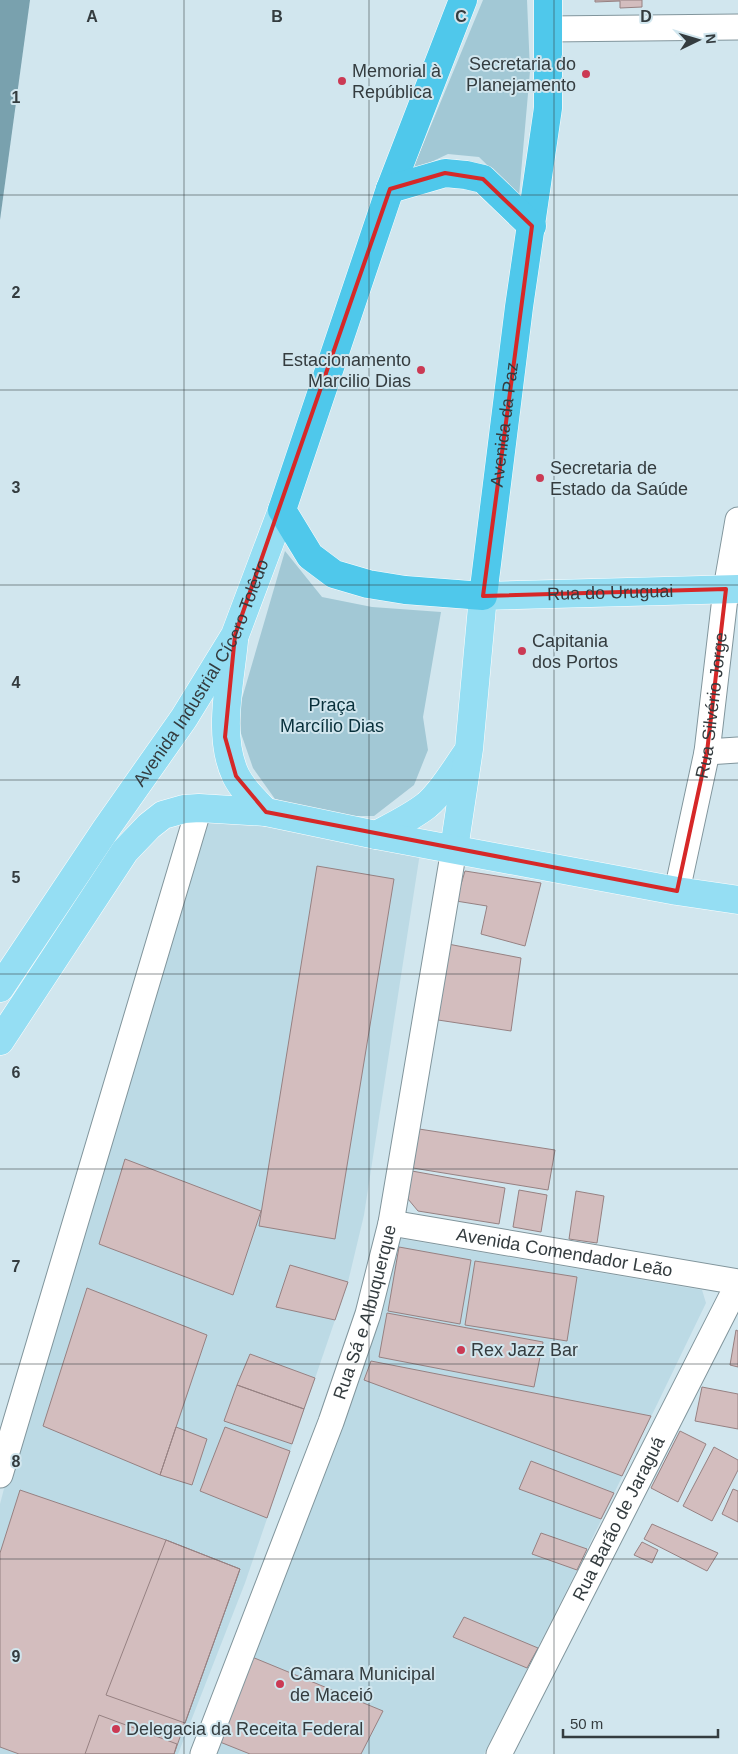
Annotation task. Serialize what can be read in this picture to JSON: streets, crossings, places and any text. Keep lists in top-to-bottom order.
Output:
{
  "streets": {
    "highway": ["Avenida da Paz"],
    "main road": ["Rua do Uruguai", "Avenida Industrial Cícero Tolêdo"],
    "street": [
      "Rua Silvério Jorge",
      "Avenida Comendador Leão",
      "Rua Sá e Albuquerque",
      "Rua Barão de Jaraguá"
    ]
  },
  "crossings": [
    ["Avenida da Paz", "Rua do Uruguai"],
    ["Avenida da Paz", "Rua Sá e Albuquerque"],
    ["Rua do Uruguai", "Rua Silvério Jorge"],
    ["Avenida Comendador Leão", "Rua Sá e Albuquerque"],
    ["Avenida Comendador Leão", "Rua Barão de Jaraguá"]
  ],
  "parks": ["Praça Marcílio Dias"],
  "places": [
    "Secretaria do Planejamento",
    "Memorial à República",
    "Estacionamento Marcilio Dias",
    "Secretaria de Estado da Saúde",
    "Capitania dos Portos",
    "Rex Jazz Bar",
    "Câmara Municipal de Maceió",
    "Delegacia da Receita Federal"
  ],
  "scale_bar": "50 m",
  "north": "right",
  "grid": {
    "columns": [
      "A",
      "B",
      "C",
      "D"
    ],
    "rows": [
      "1",
      "2",
      "3",
      "4",
      "5",
      "6",
      "7",
      "8",
      "9"
    ]
  }
}
